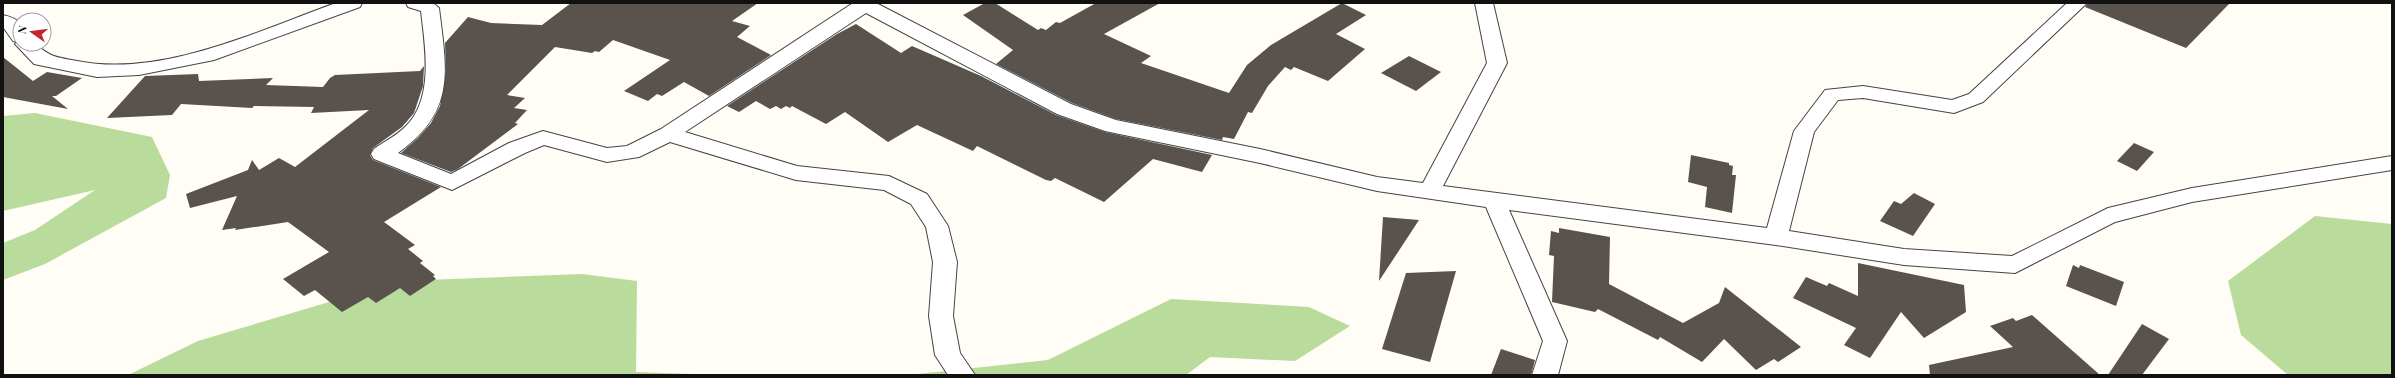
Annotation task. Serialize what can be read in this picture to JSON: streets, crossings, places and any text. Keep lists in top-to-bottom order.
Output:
{
  "north": "left"
}
